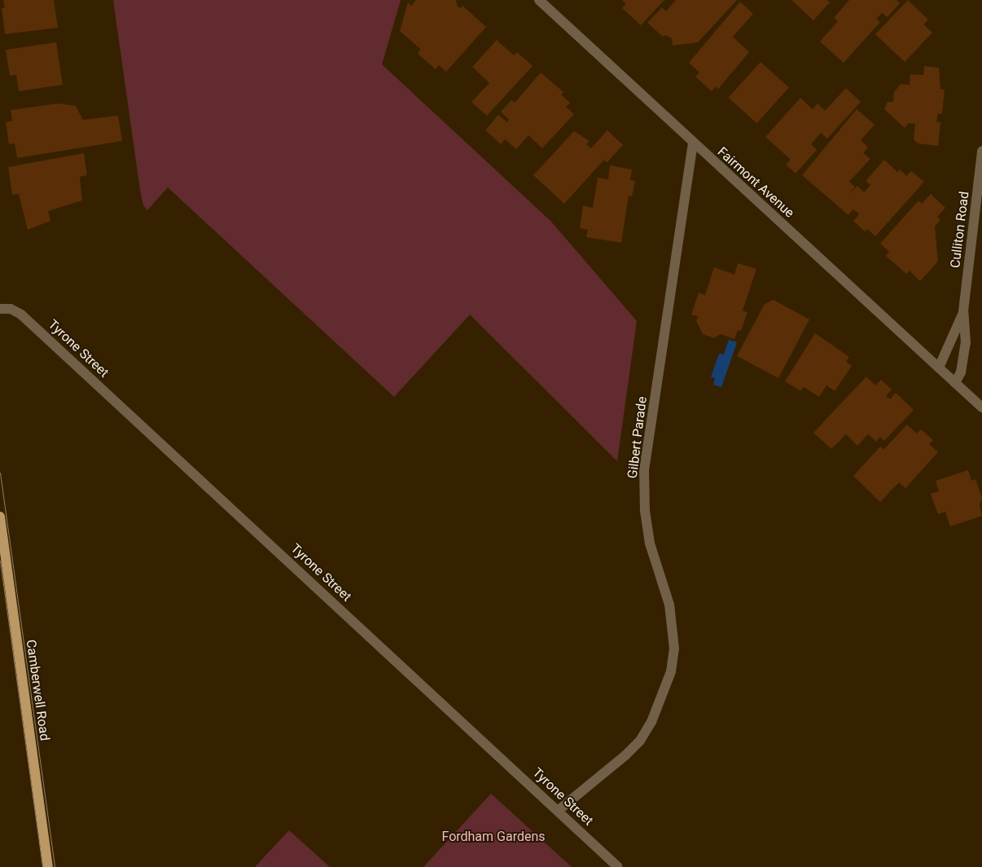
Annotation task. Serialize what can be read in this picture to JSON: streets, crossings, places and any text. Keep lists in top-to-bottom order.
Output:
{
  "streets": {
    "main road": ["Camberwell Road"],
    "street": [
      "Fairmont Avenue",
      "Culliton Road",
      "Tyrone Street",
      "Gilbert Parade"
    ]
  },
  "crossings": [
    ["Fairmont Avenue", "Culliton Road"],
    ["Fairmont Avenue", "Gilbert Parade"],
    ["Tyrone Street", "Gilbert Parade"]
  ],
  "parks": ["Fordham Gardens"]
}
